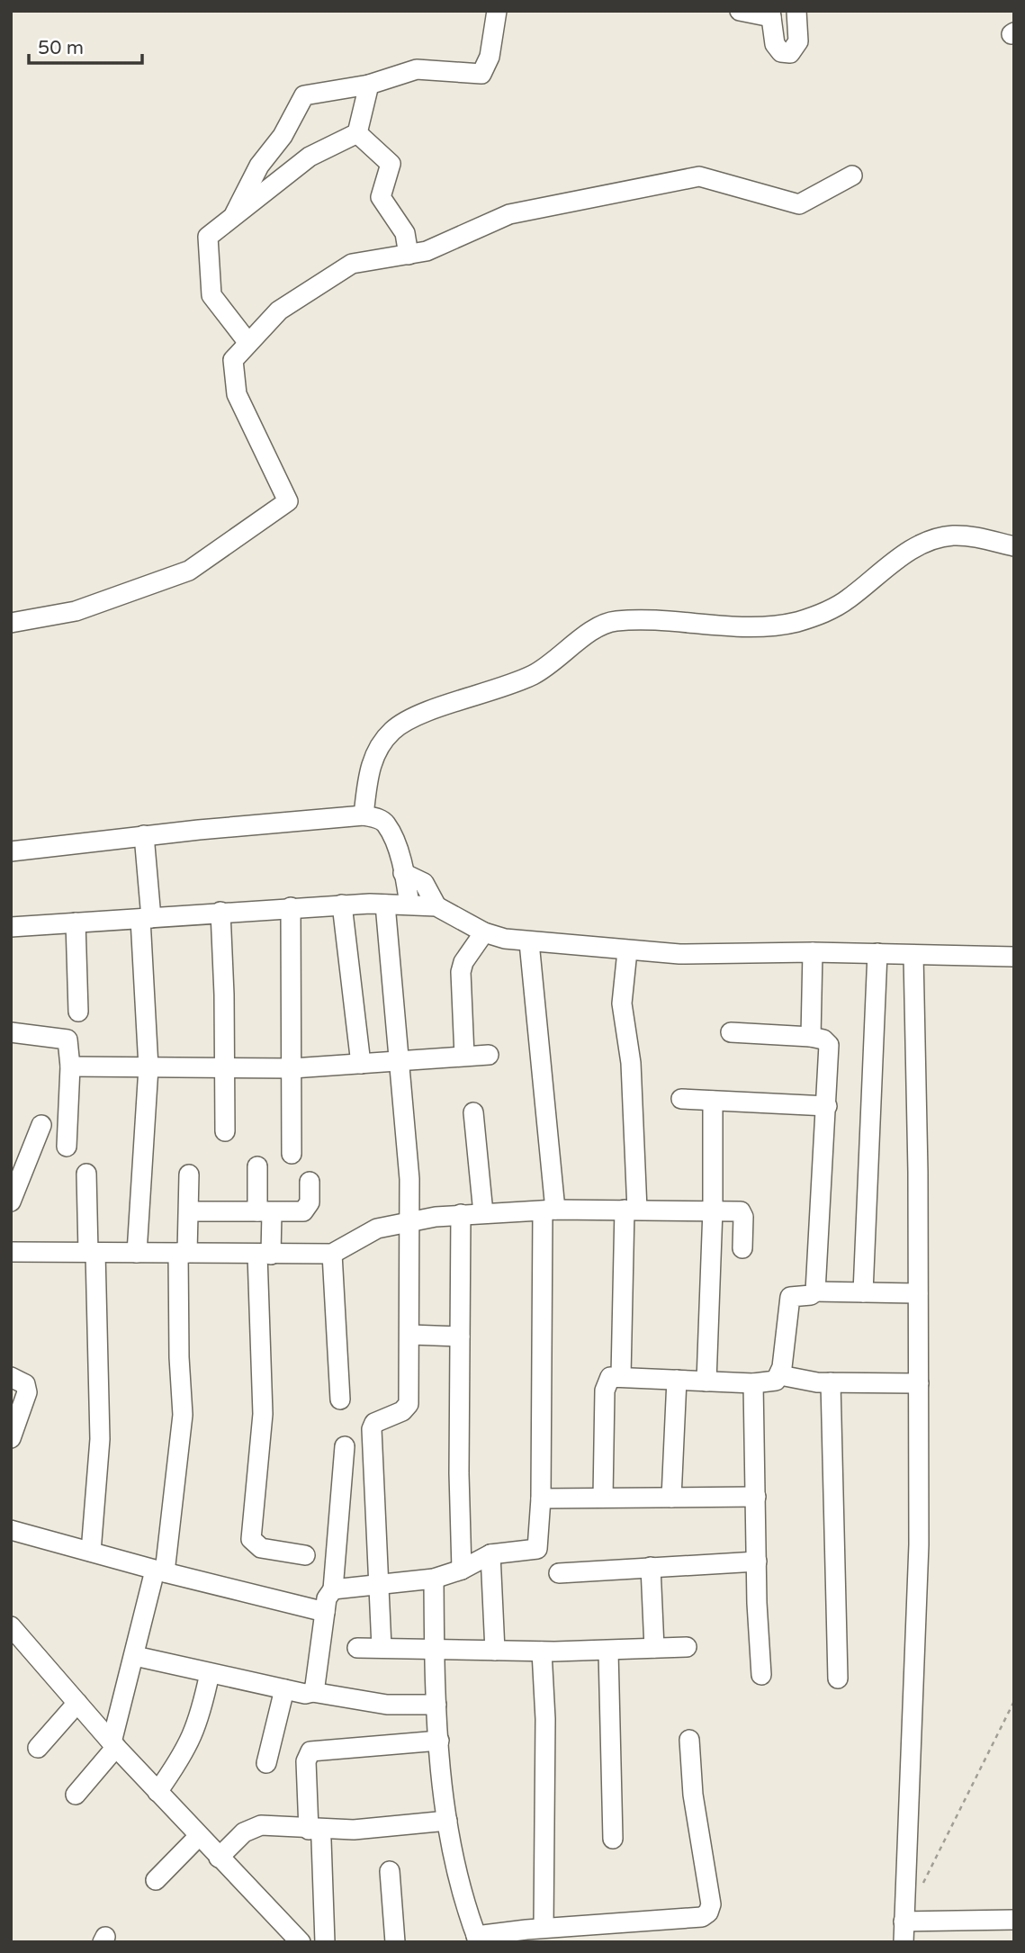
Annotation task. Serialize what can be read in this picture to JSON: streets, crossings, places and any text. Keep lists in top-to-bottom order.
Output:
{
  "scale_bar": "50 m"
}
